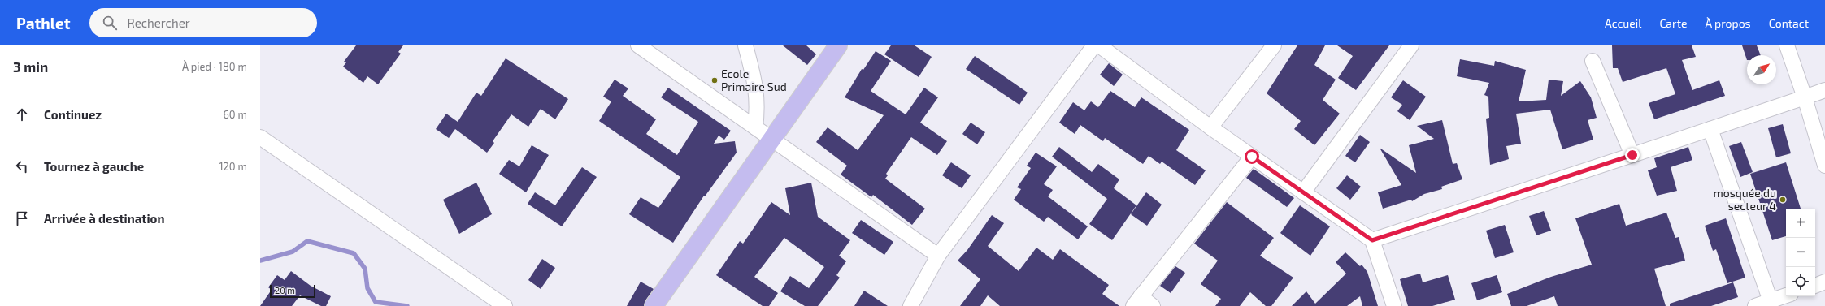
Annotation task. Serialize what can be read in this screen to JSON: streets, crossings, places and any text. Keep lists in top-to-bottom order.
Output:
{
  "places": ["Ecole Primaire Sud", "mosquée du secteur 4"],
  "scale_bar": "20 m",
  "north": "top right",
  "page": {
    "header": "Pathlet",
    "search": "Rechercher",
    "nav": [
      "Accueil",
      "Carte",
      "À propos",
      "Contact"
    ],
    "heading": ["3 min", "À pied · 180 m"],
    "list": [
      ["Continuez", "60 m"],
      ["Tournez à gauche", "120 m"],
      "Arrivée à destination"
    ],
    "map_buttons": ["+", "−"],
    "scale": "20 m"
  }
}
